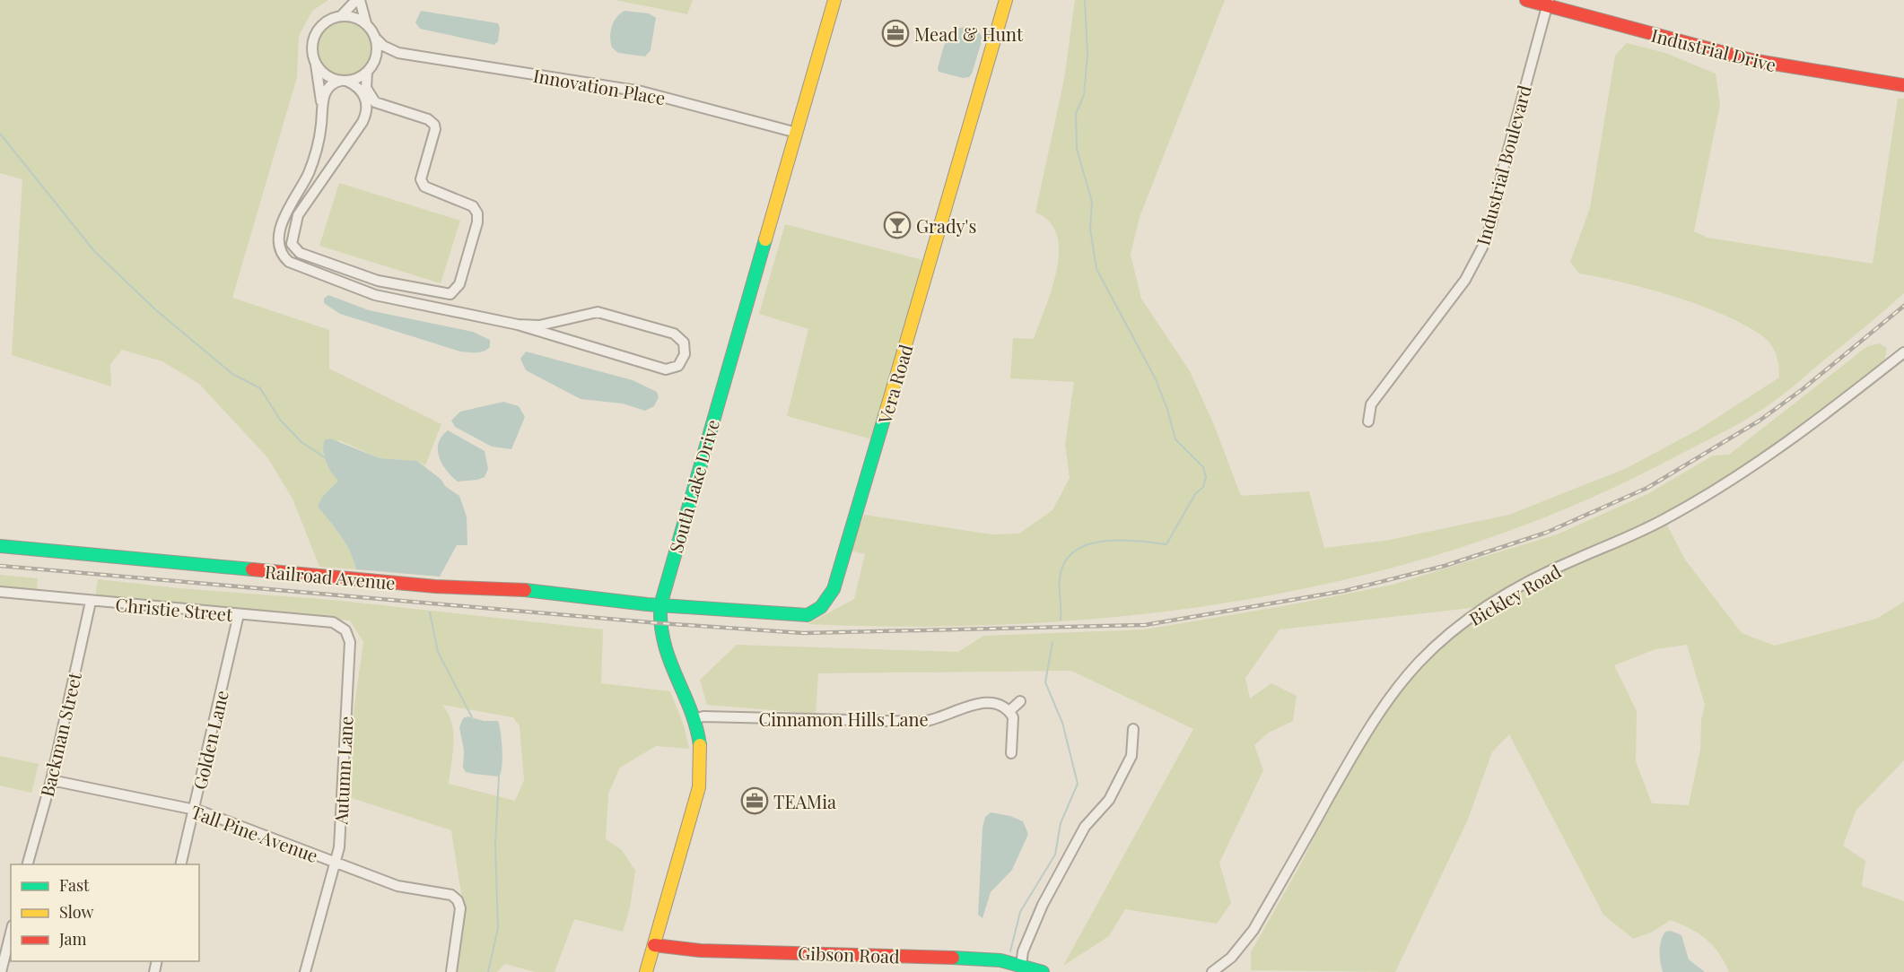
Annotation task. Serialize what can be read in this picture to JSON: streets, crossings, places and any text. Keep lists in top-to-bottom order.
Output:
{
  "streets": {
    "street": [
      "Industrial Drive",
      "Innovation Place",
      "Industrial Boulevard",
      "Vera Road",
      "South Lake Drive",
      "Railroad Avenue",
      "Bickley Road",
      "Christie Street",
      "Cinnamon Hills Lane",
      "Backman Street",
      "Golden Lane",
      "Autumn Lane",
      "Tall Pine Avenue",
      "Gibson Road"
    ]
  },
  "crossings": [
    ["Industrial Drive", "Industrial Boulevard"],
    ["Innovation Place", "South Lake Drive"],
    ["Vera Road", "South Lake Drive"],
    ["Vera Road", "Railroad Avenue"],
    ["South Lake Drive", "Railroad Avenue"],
    ["South Lake Drive", "Cinnamon Hills Lane"],
    ["South Lake Drive", "Gibson Road"],
    ["Christie Street", "Backman Street"],
    ["Christie Street", "Golden Lane"],
    ["Christie Street", "Autumn Lane"],
    ["Backman Street", "Tall Pine Avenue"],
    ["Golden Lane", "Tall Pine Avenue"],
    ["Autumn Lane", "Tall Pine Avenue"]
  ],
  "places": {
    "office": ["Mead & Hunt", "TEAMia"],
    "bar": ["Grady's"]
  },
  "legend": ["Fast", "Slow", "Jam"]
}
